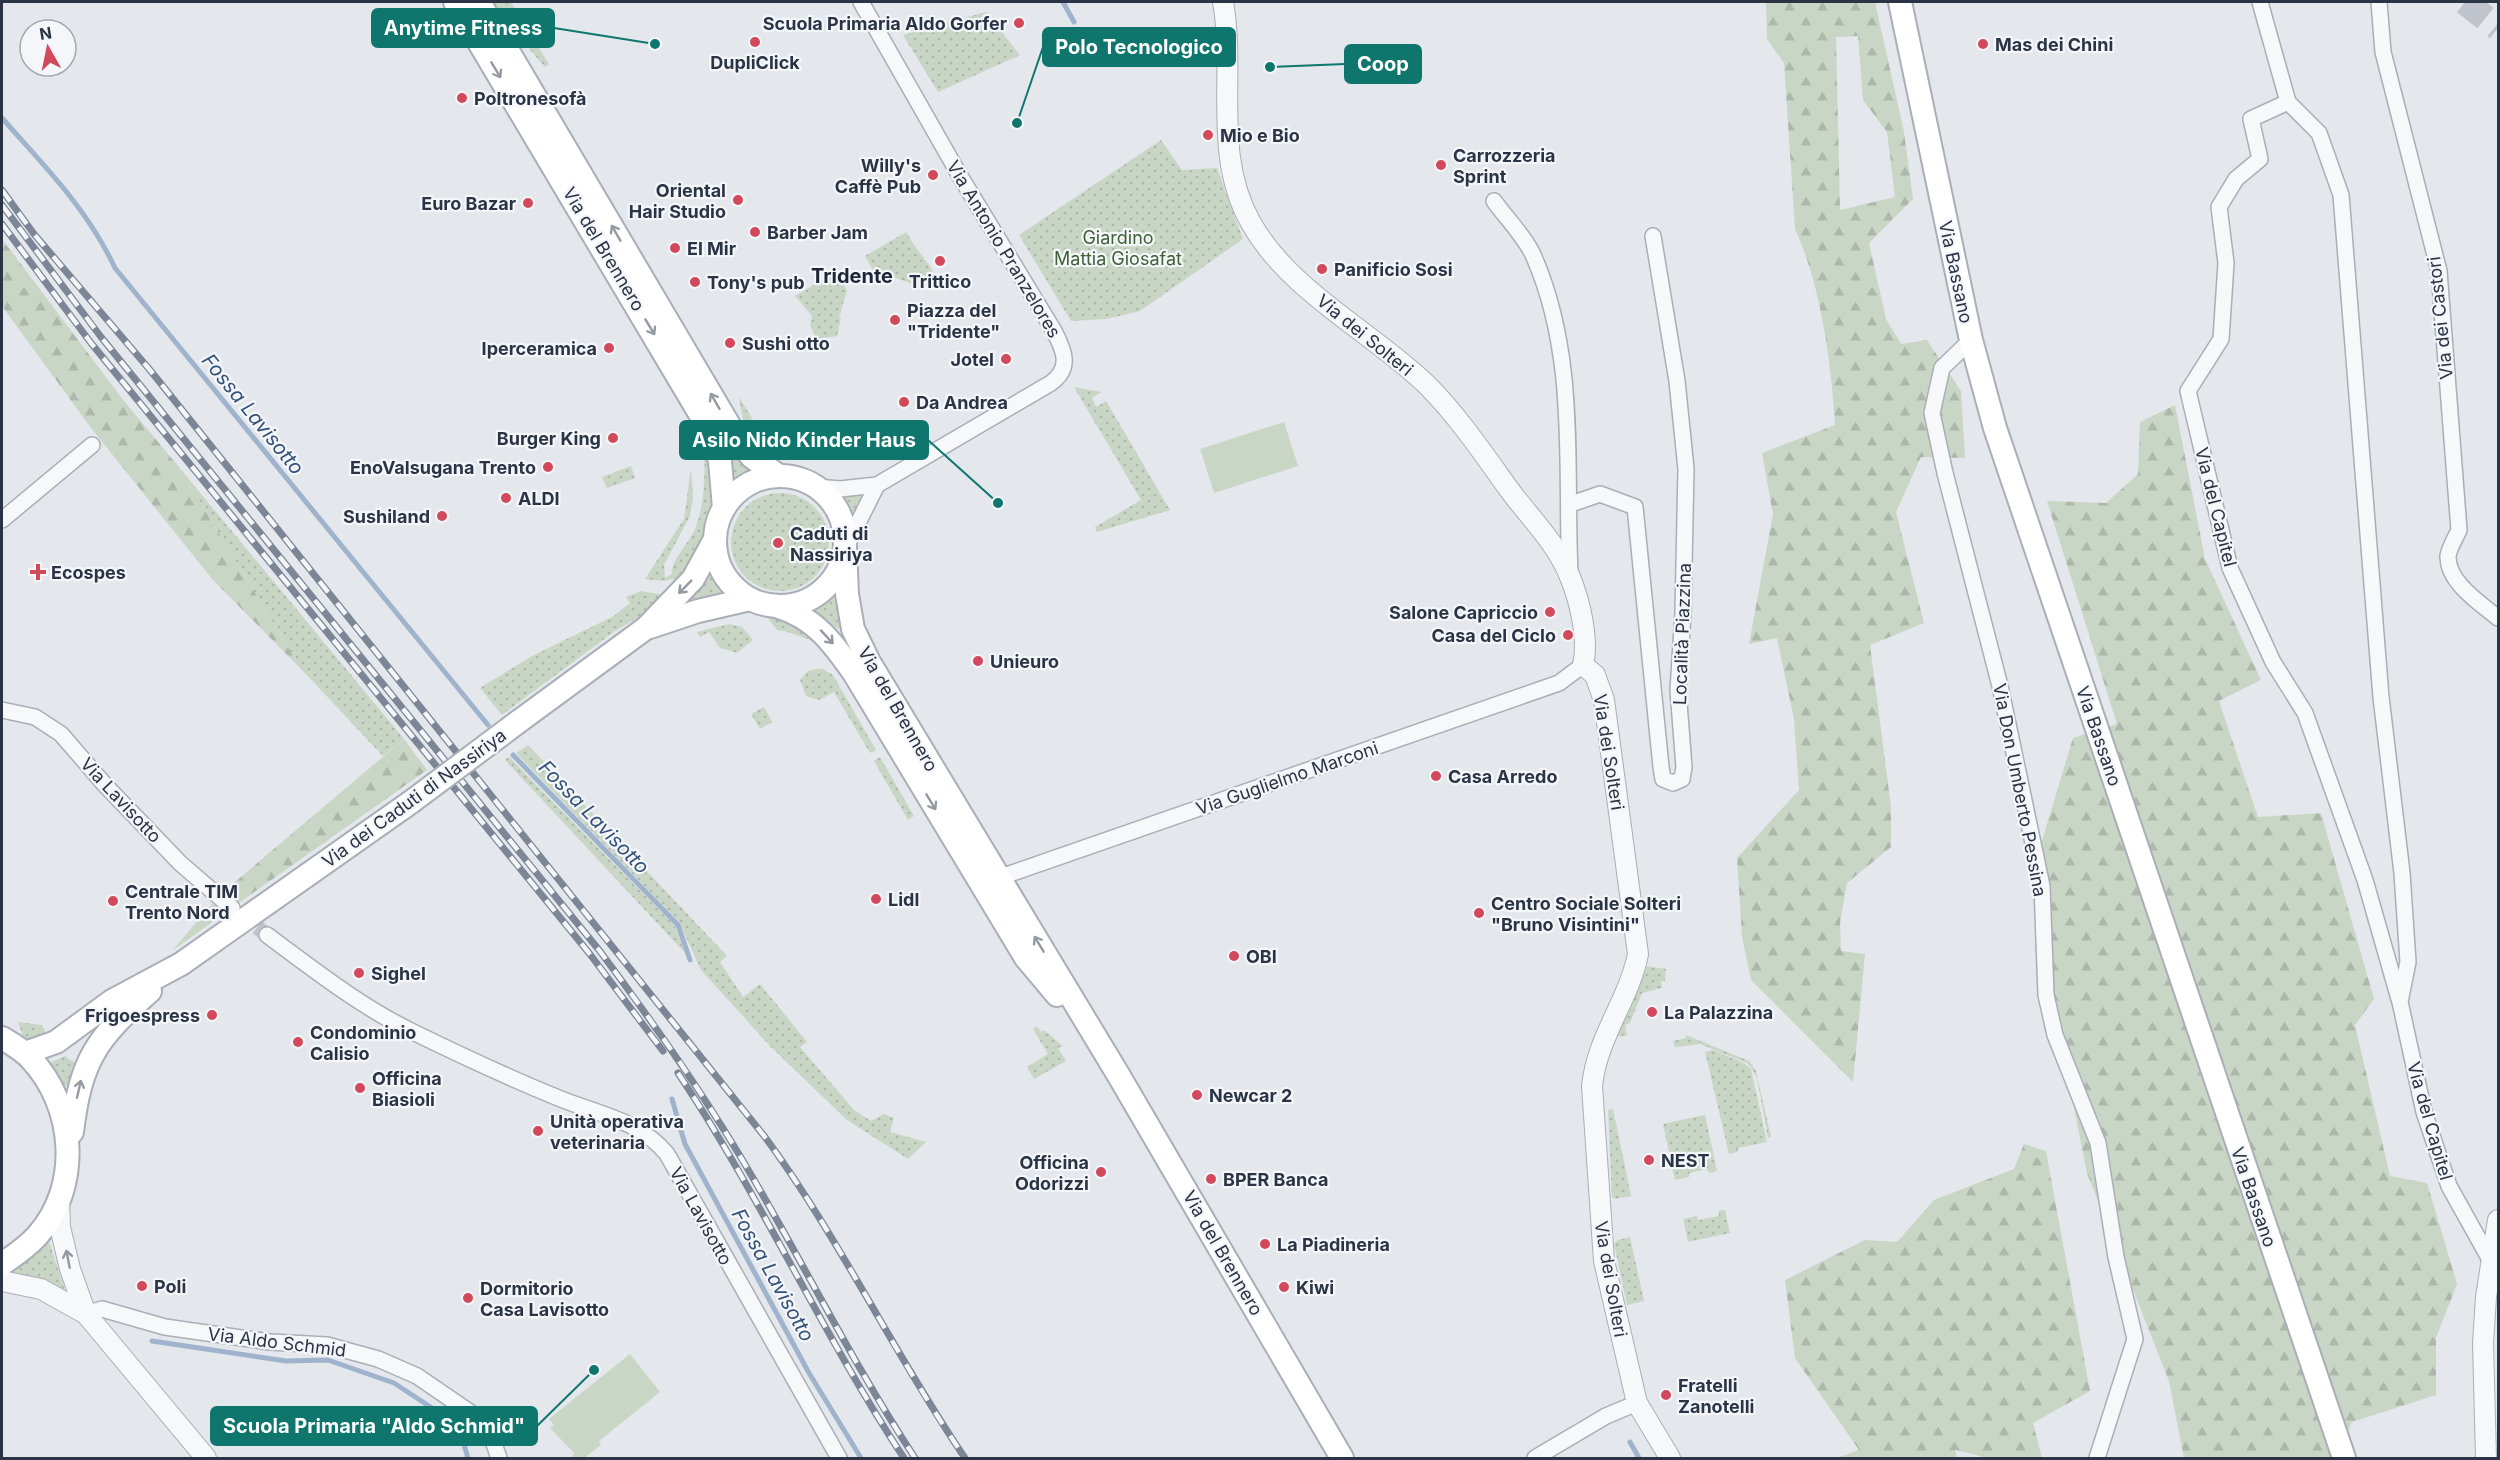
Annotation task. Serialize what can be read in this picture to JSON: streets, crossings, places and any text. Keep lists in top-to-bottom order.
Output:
{
  "streets": {
    "main road": ["Via del Brennero", "Via Bassano", "Via dei Caduti di Nassiriya"],
    "street": [
      "Via Antonio Pranzelores",
      "Via dei Castori",
      "Via dei Solteri",
      "Via del Capitel",
      "Località Piazzina",
      "Via Guglielmo Marconi",
      "Via Don Umberto Pessina",
      "Via Lavisotto",
      "Via Aldo Schmid"
    ]
  },
  "crossings": [
    ["Via del Brennero", "Via Antonio Pranzelores"],
    ["Via del Brennero", "Via Guglielmo Marconi"],
    ["Via del Brennero", "Via dei Caduti di Nassiriya"],
    ["Via Antonio Pranzelores", "Via dei Caduti di Nassiriya"],
    ["Via Bassano", "Via Don Umberto Pessina"],
    ["Via dei Solteri", "Via Guglielmo Marconi"]
  ],
  "districts": ["Tridente"],
  "water": ["Fossa Lavisotto"],
  "parks": ["Giardino Mattia Giosafat"],
  "places": {
    "other": [
      "Scuola Primaria Aldo Gorfer",
      "DupliClick",
      "Anytime Fitness",
      "Mas dei Chini",
      "Coop",
      "Poltronesofà",
      "Polo Tecnologico",
      "Mio e Bio",
      "Carrozzeria Sprint",
      "Willy's Caffè Pub",
      "Oriental Hair Studio",
      "Euro Bazar",
      "Barber Jam",
      "El Mir",
      "Trittico",
      "Panificio Sosi",
      "Tony's pub",
      "Piazza del \"Tridente\"",
      "Sushi otto",
      "Iperceramica",
      "Jotel",
      "Da Andrea",
      "Burger King",
      "EnoValsugana Trento",
      "ALDI",
      "Asilo Nido Kinder Haus",
      "Sushiland",
      "Caduti di Nassiriya",
      "Salone Capriccio",
      "Casa del Ciclo",
      "Unieuro",
      "Casa Arredo",
      "Lidl",
      "Centrale TIM Trento Nord",
      "Centro Sociale Solteri \"Bruno Visintini\"",
      "OBI",
      "Sighel",
      "La Palazzina",
      "Frigoespress",
      "Condominio Calisio",
      "Officina Biasioli",
      "Newcar 2",
      "Unità operativa veterinaria",
      "NEST",
      "Officina Odorizzi",
      "BPER Banca",
      "La Piadineria",
      "Poli",
      "Kiwi",
      "Dormitorio Casa Lavisotto",
      "Scuola Primaria \"Aldo Schmid\"",
      "Fratelli Zanotelli"
    ],
    "health": ["Ecospes"]
  },
  "north": "top"
}
